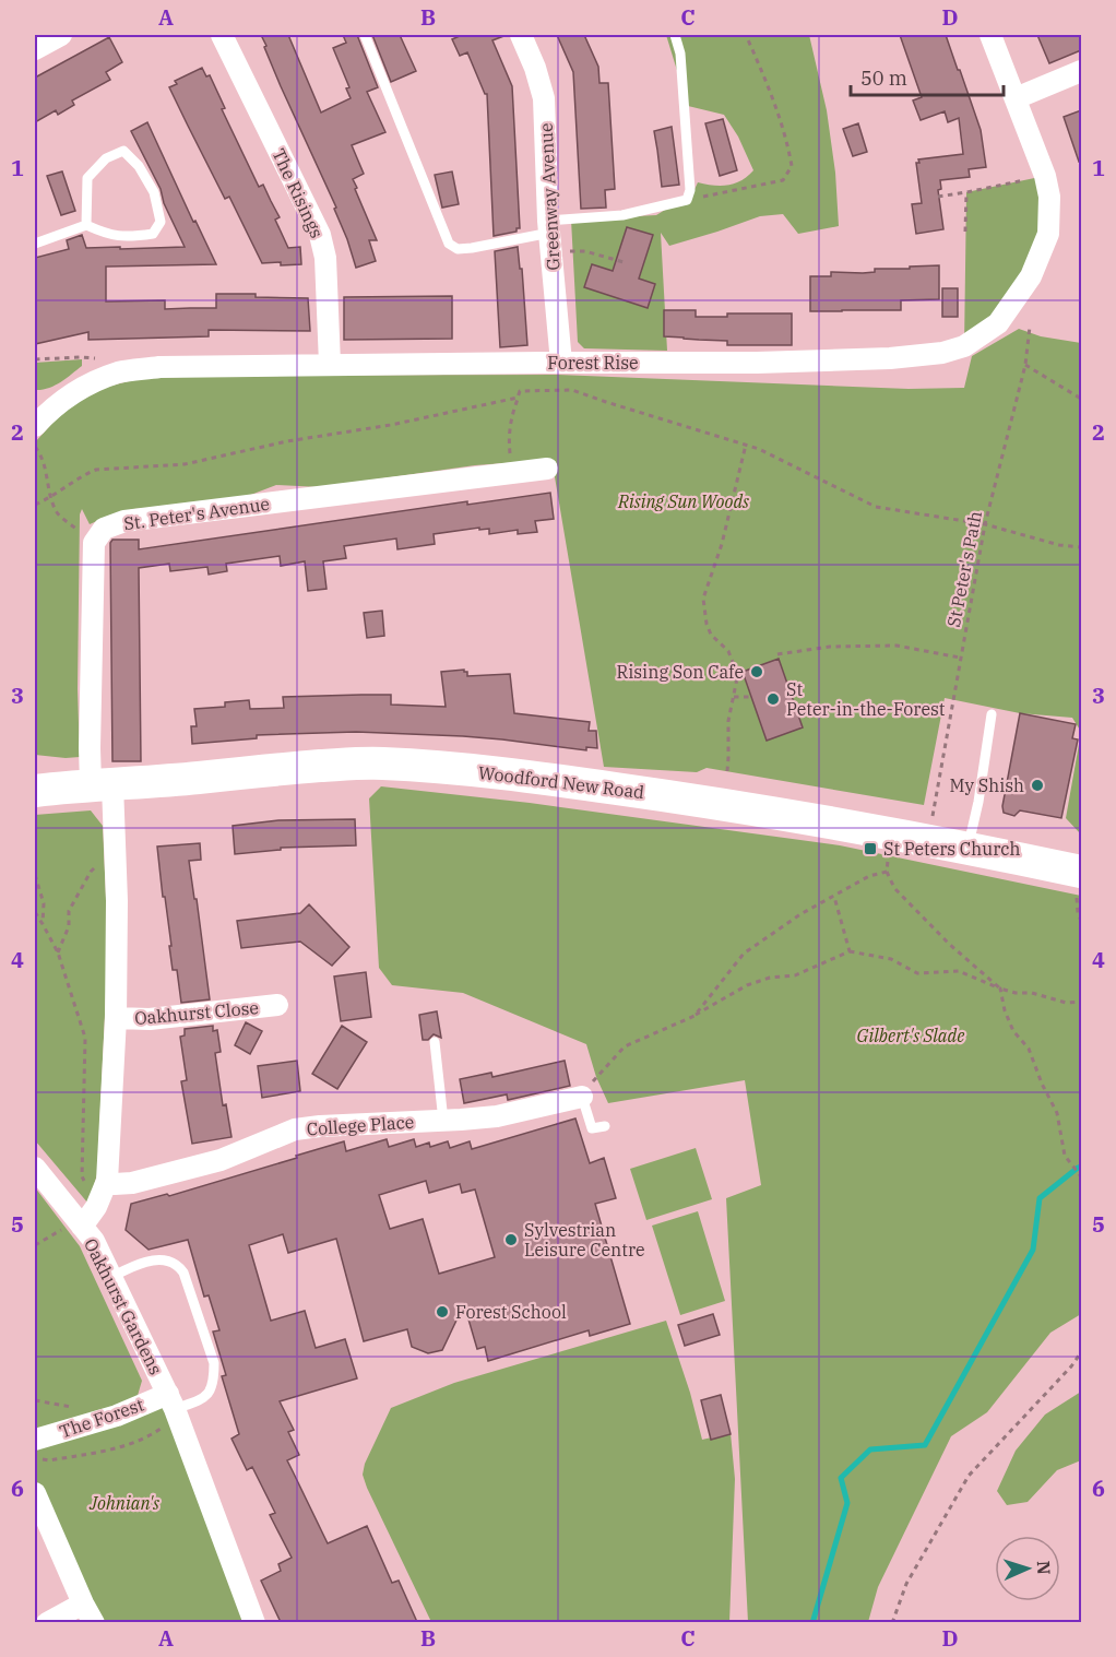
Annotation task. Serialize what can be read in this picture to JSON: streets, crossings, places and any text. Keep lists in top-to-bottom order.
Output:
{
  "streets": {
    "main road": ["Woodford New Road"],
    "street": [
      "The Risings",
      "Greenway Avenue",
      "Forest Rise",
      "St. Peter's Avenue",
      "Oakhurst Close",
      "College Place",
      "Oakhurst Gardens",
      "The Forest"
    ],
    "path": ["St Peter's Path"]
  },
  "crossings": [
    ["The Risings", "Forest Rise"],
    ["Greenway Avenue", "Forest Rise"],
    ["Woodford New Road", "Oakhurst Gardens"],
    ["Oakhurst Close", "Oakhurst Gardens"],
    ["College Place", "Oakhurst Gardens"],
    ["Oakhurst Gardens", "The Forest"]
  ],
  "parks": ["Rising Sun Woods", "Gilbert's Slade", "Johnian's"],
  "places": {
    "other": [
      "Rising Son Cafe",
      "St Peter-in-the-Forest",
      "My Shish",
      "Sylvestrian Leisure Centre",
      "Forest School"
    ],
    "transit": ["St Peters Church"]
  },
  "scale_bar": "50 m",
  "north": "right",
  "grid": {
    "columns": [
      "A",
      "B",
      "C",
      "D"
    ],
    "rows": [
      "1",
      "2",
      "3",
      "4",
      "5",
      "6"
    ]
  }
}
